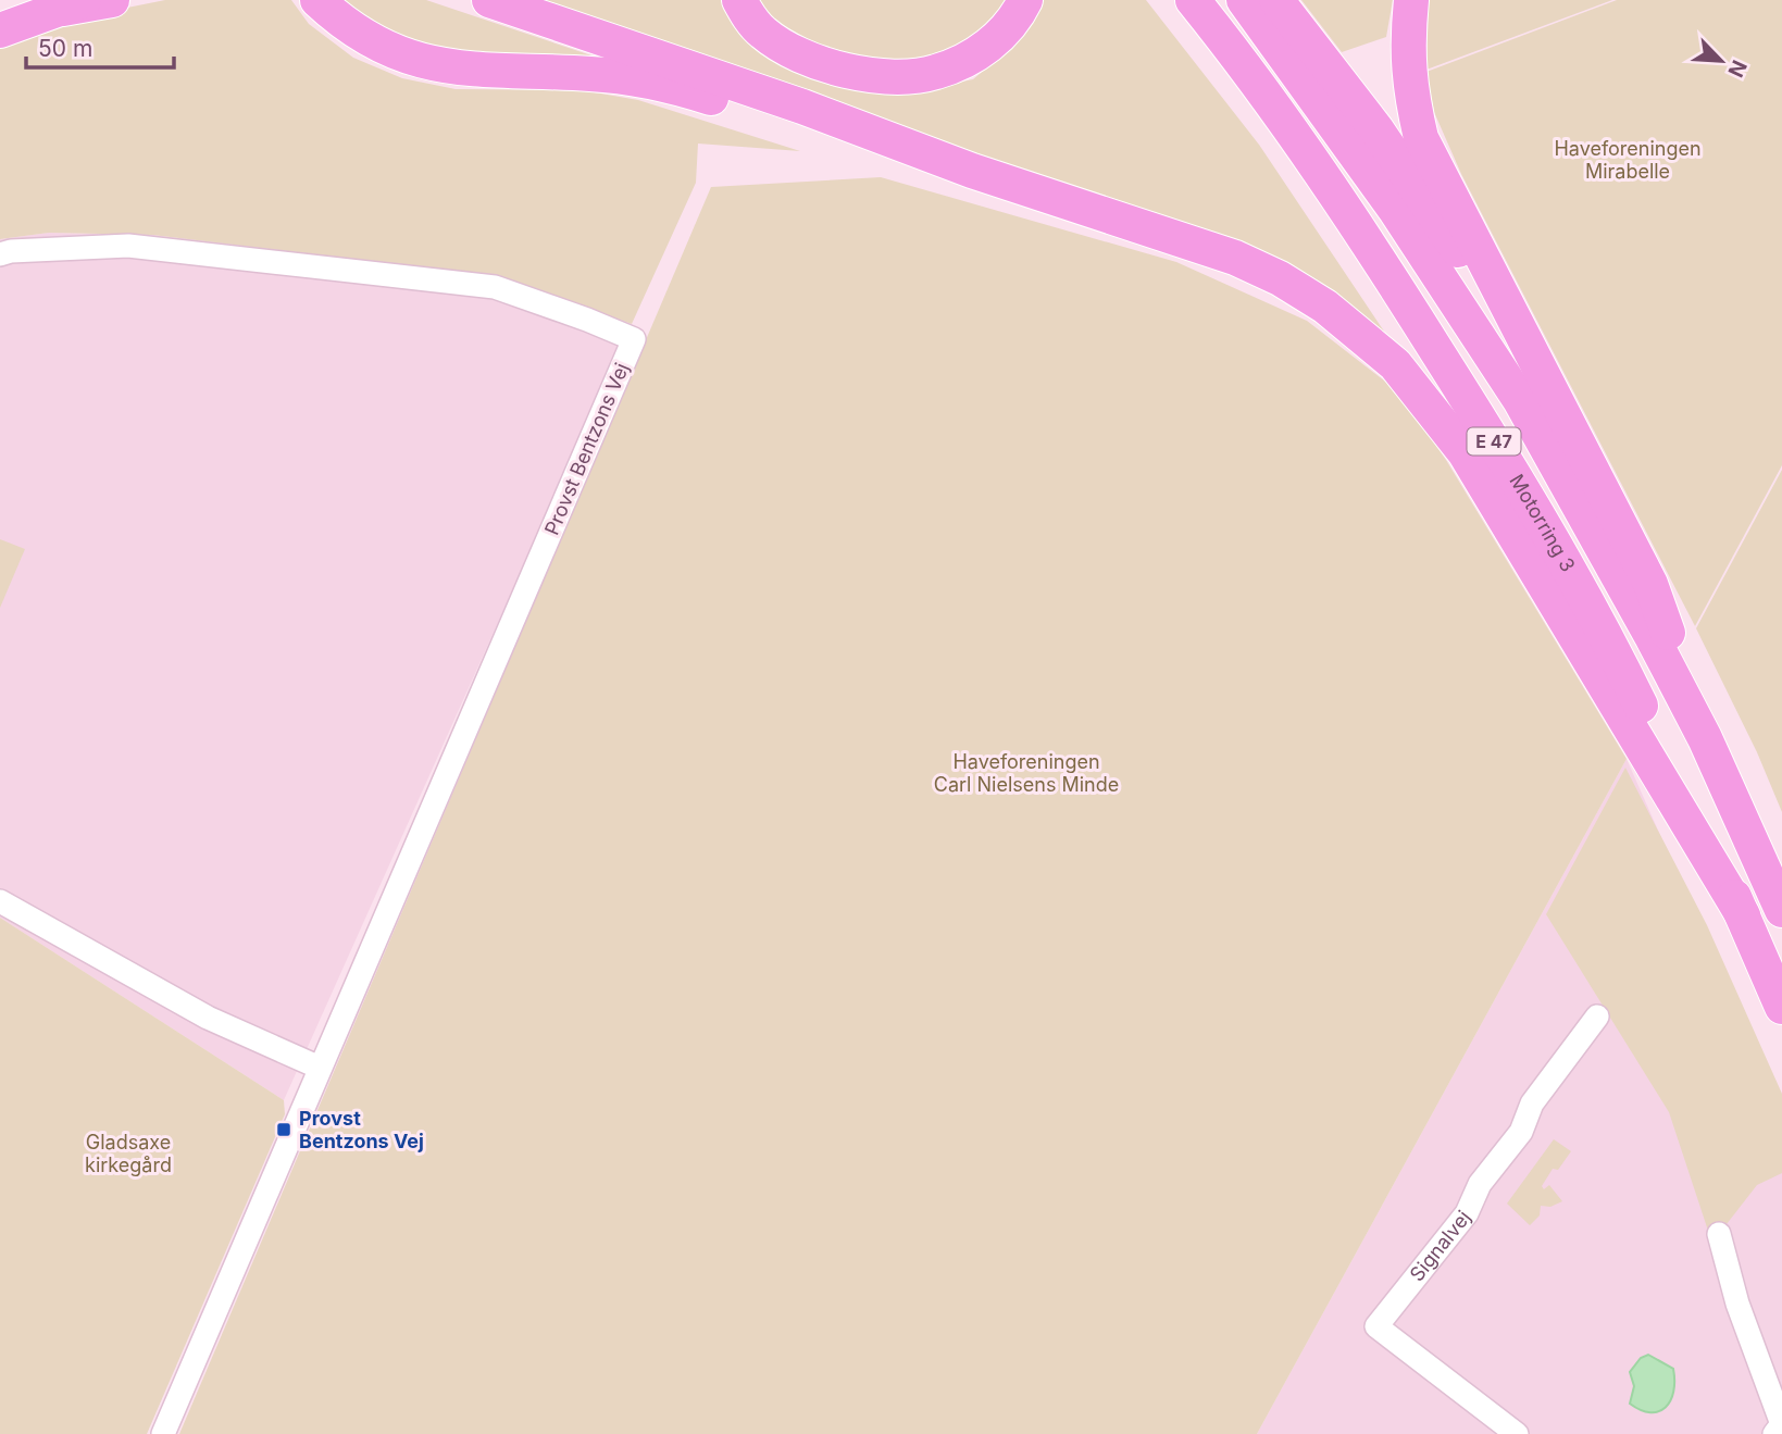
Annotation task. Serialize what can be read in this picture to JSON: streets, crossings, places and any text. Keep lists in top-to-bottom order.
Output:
{
  "streets": {
    "highway": ["E 47", "Motorring 3"],
    "street": ["Provst Bentzons Vej", "Signalvej"]
  },
  "parks": ["Haveforeningen Mirabelle", "Haveforeningen Carl Nielsens Minde", "Gladsaxe kirkegård"],
  "places": {
    "transit": ["Provst Bentzons Vej"]
  },
  "scale_bar": "50 m",
  "north": "bottom right"
}
